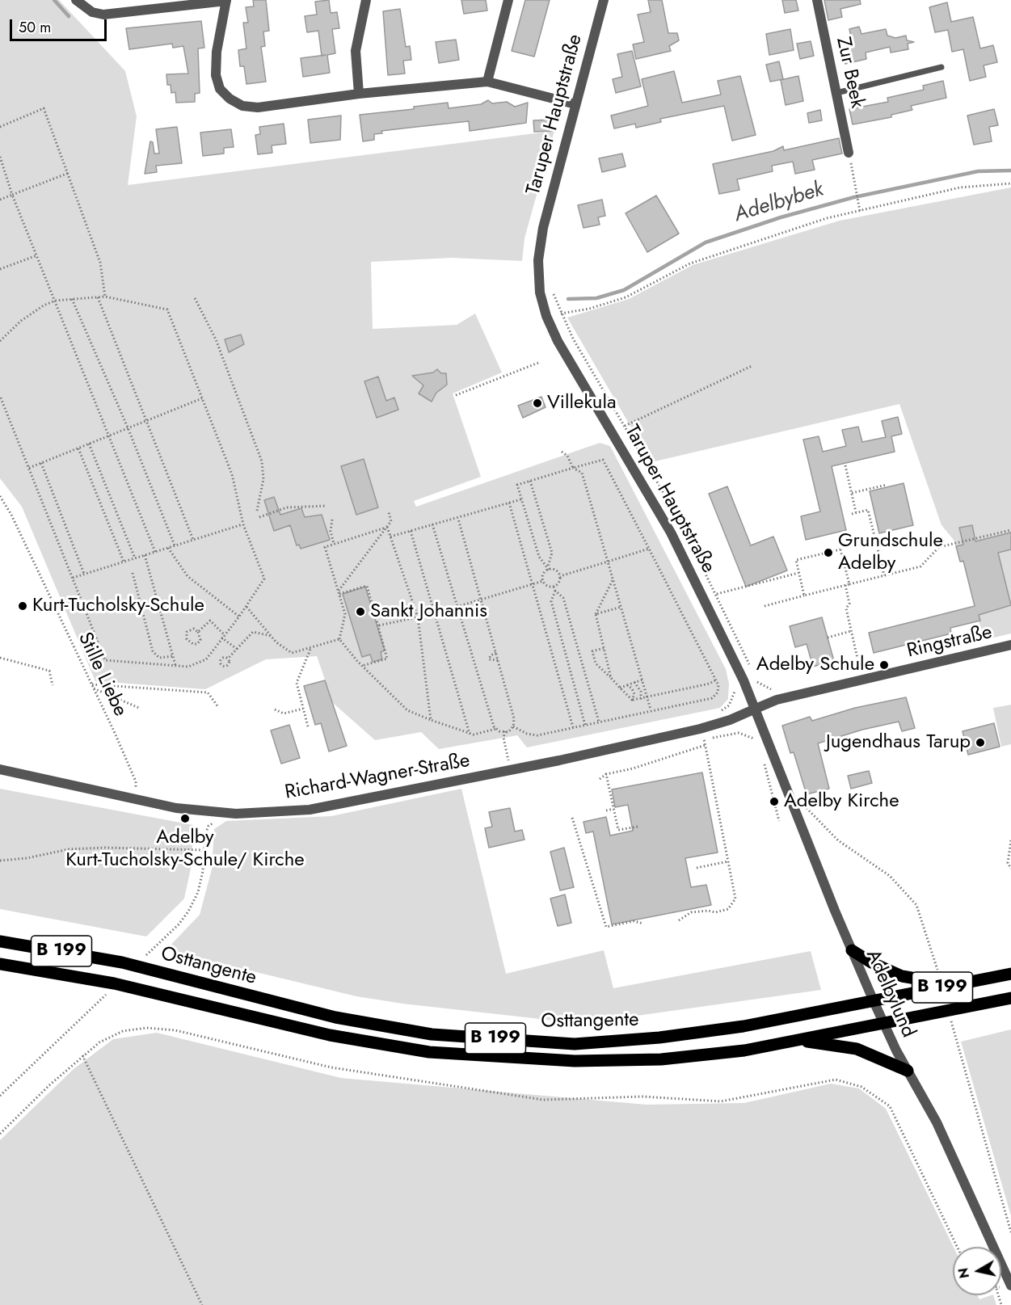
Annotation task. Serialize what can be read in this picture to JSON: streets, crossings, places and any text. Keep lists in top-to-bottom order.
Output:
{
  "streets": {
    "main road": ["B 199", "Osttangente"],
    "street": [
      "Zur Beek",
      "Taruper Hauptstraße",
      "Ringstraße",
      "Richard-Wagner-Straße",
      "Adelbylund"
    ],
    "path": ["Stille Liebe"]
  },
  "crossings": [
    ["Taruper Hauptstraße", "Ringstraße"],
    ["Taruper Hauptstraße", "Richard-Wagner-Straße"],
    ["Taruper Hauptstraße", "Adelbylund"],
    ["Ringstraße", "Richard-Wagner-Straße"],
    ["Ringstraße", "Adelbylund"],
    ["Richard-Wagner-Straße", "Adelbylund"],
    ["Osttangente", "Adelbylund"]
  ],
  "water": ["Adelbybek"],
  "places": [
    "Villekula",
    "Grundschule Adelby",
    "Kurt-Tucholsky-Schule",
    "Sankt Johannis",
    "Adelby Schule",
    "Jugendhaus Tarup",
    "Adelby Kirche",
    "Adelby Kurt-Tucholsky-Schule/ Kirche"
  ],
  "scale_bar": "50 m",
  "north": "left"
}
